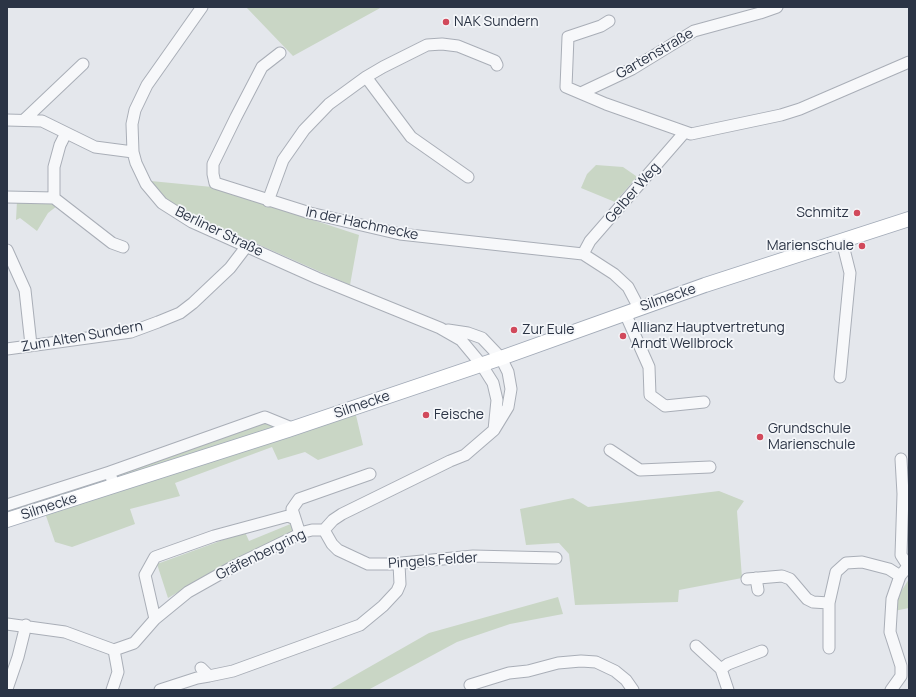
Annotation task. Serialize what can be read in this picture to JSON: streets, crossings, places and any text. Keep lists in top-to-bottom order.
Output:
{
  "streets": {
    "main road": ["Silmecke"],
    "street": [
      "Gartenstraße",
      "Gelber Weg",
      "In der Hachmecke",
      "Berliner Straße",
      "Zum Alten Sundern",
      "Gräfenbergring",
      "Pingels Felder"
    ]
  },
  "crossings": [
    ["Gelber Weg", "In der Hachmecke"],
    ["In der Hachmecke", "Silmecke"],
    ["Berliner Straße", "Silmecke"],
    ["Berliner Straße", "Zum Alten Sundern"],
    ["Berliner Straße", "Gräfenbergring"],
    ["Silmecke", "Gräfenbergring"],
    ["Gräfenbergring", "Pingels Felder"]
  ],
  "places": [
    "NAK Sundern",
    "Schmitz",
    "Marienschule",
    "Zur Eule",
    "Allianz Hauptvertretung Arndt Wellbrock",
    "Feische",
    "Grundschule Marienschule"
  ]
}
